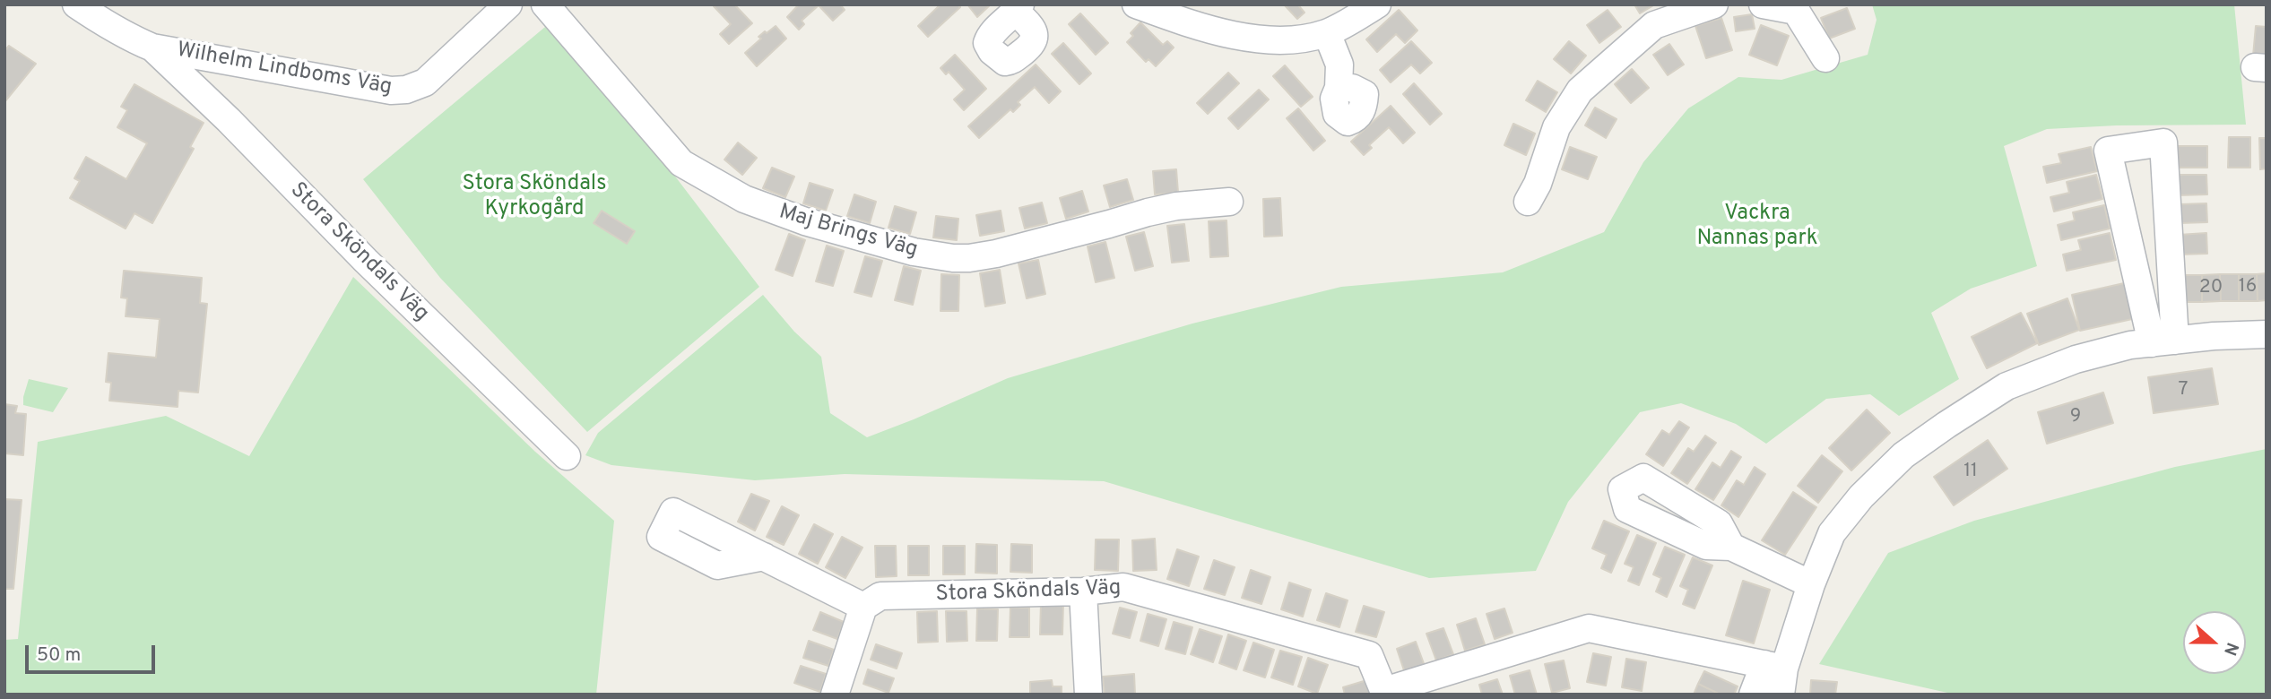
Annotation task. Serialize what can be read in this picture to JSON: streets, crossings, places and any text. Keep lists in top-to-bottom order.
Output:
{
  "streets": {
    "street": ["Wilhelm Lindboms Väg", "Maj Brings Väg", "Stora Sköndals Väg"]
  },
  "crossings": [
    ["Wilhelm Lindboms Väg", "Stora Sköndals Väg"]
  ],
  "parks": ["Stora Sköndals Kyrkogård", "Vackra Nannas park"],
  "house_numbers": [
    "16",
    "20",
    "7",
    "9",
    "11"
  ],
  "scale_bar": "50 m",
  "north": "right"
}
